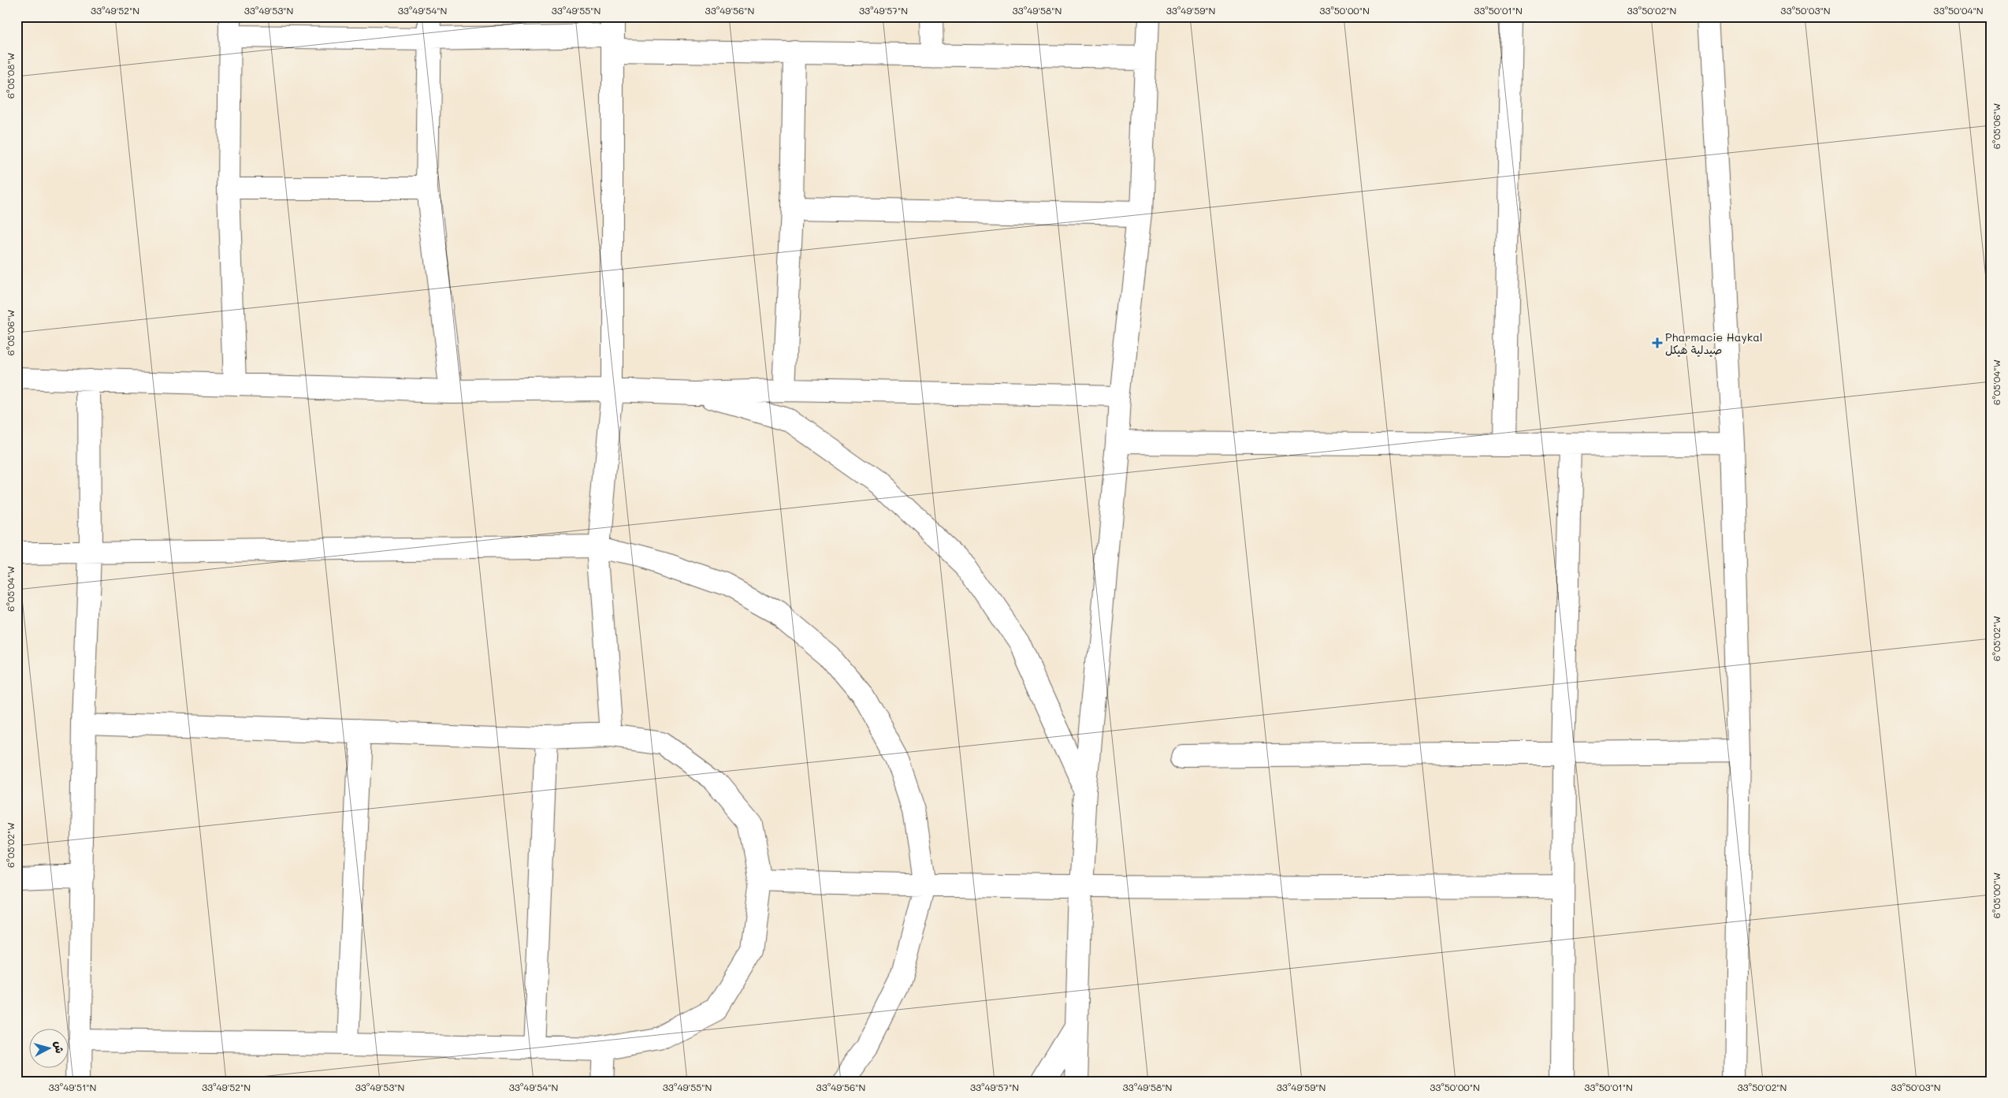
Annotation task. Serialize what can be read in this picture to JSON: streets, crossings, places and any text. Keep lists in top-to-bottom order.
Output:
{
  "places": {
    "health": ["Pharmacie Haykal صيدلية هيكل"]
  },
  "north": "right",
  "coordinates": [
    "33°49'52\"N",
    "33°49'53\"N",
    "33°49'54\"N",
    "33°49'55\"N",
    "33°49'56\"N",
    "33°49'57\"N",
    "33°49'58\"N",
    "33°49'59\"N",
    "33°50'00\"N",
    "33°50'01\"N",
    "33°50'02\"N",
    "33°50'03\"N",
    "33°50'04\"N",
    "6°05'08\"W",
    "6°05'06\"W",
    "6°05'04\"W",
    "6°05'02\"W",
    "6°05'00\"W",
    "33°49'51\"N"
  ]
}
